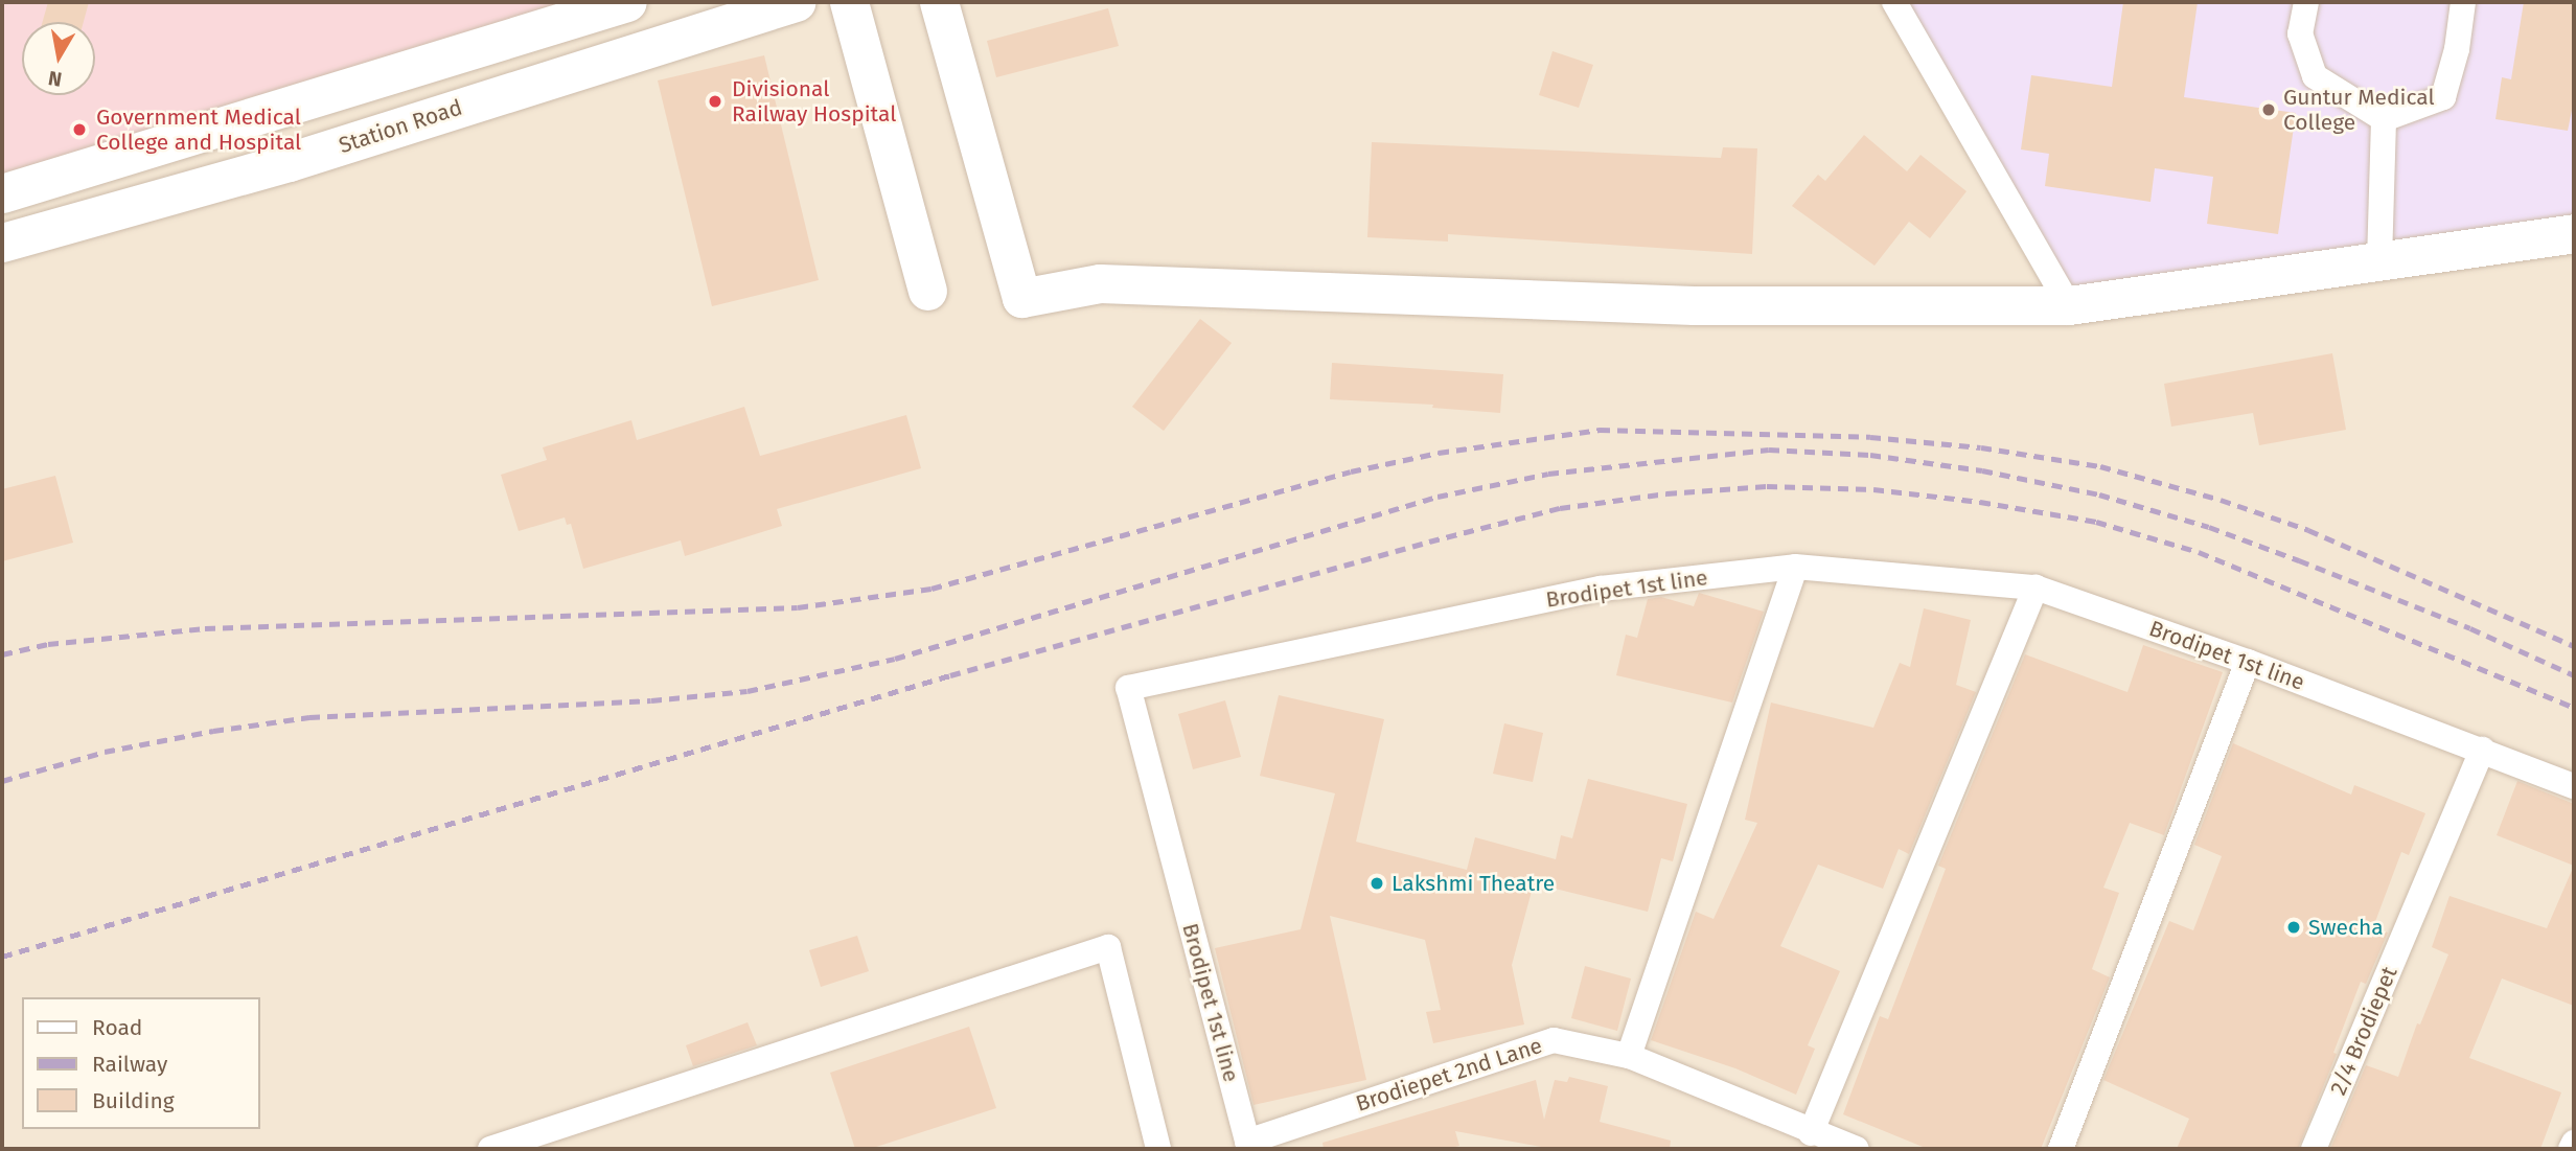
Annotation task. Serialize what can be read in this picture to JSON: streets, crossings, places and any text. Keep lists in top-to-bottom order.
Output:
{
  "streets": {
    "street": [
      "Station Road",
      "Brodipet 1st line",
      "2/4 Brodiepet",
      "Brodiepet 2nd Lane"
    ]
  },
  "crossings": [
    ["Brodipet 1st line", "2/4 Brodiepet"],
    ["Brodipet 1st line", "Brodiepet 2nd Lane"]
  ],
  "places": [
    "Divisional Railway Hospital",
    "Guntur Medical College",
    "Government Medical College and Hospital",
    "Lakshmi Theatre",
    "Swecha"
  ],
  "legend": ["Road", "Railway", "Building"],
  "north": "bottom"
}
